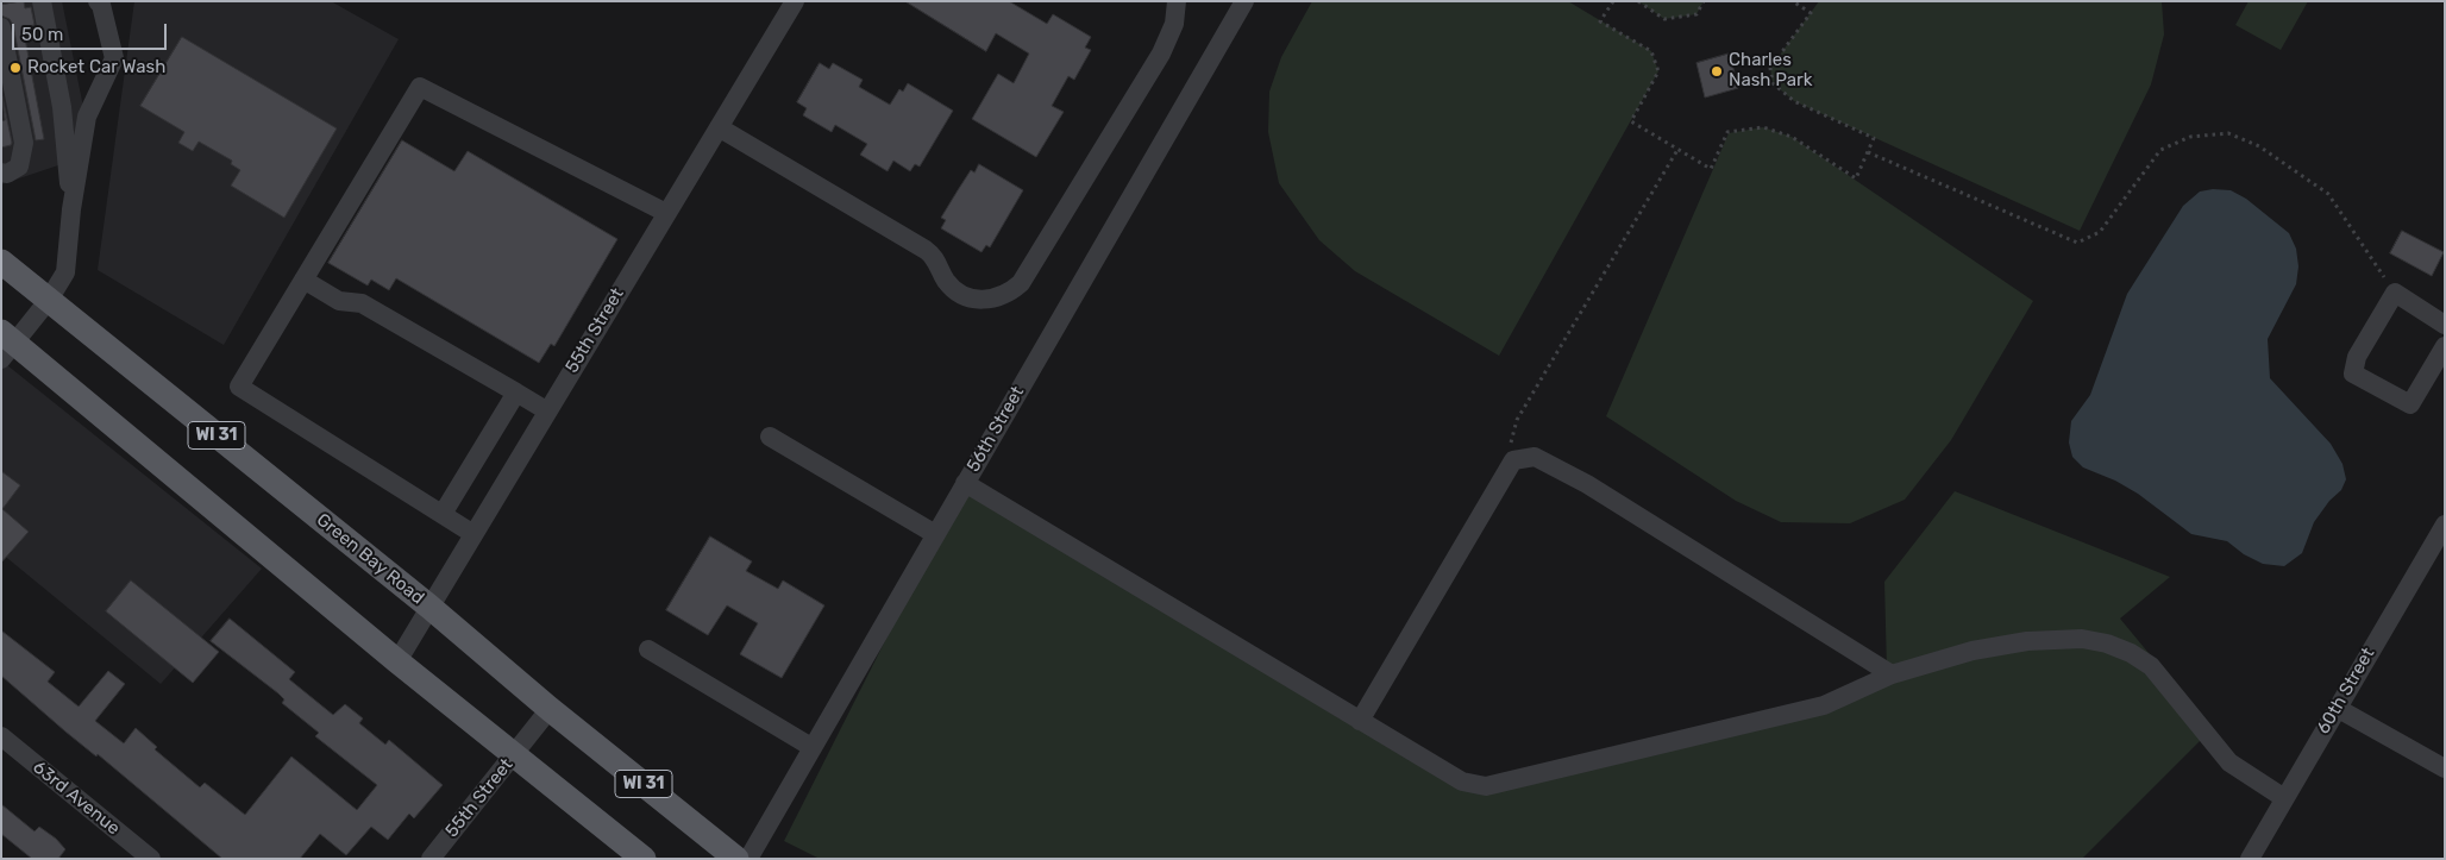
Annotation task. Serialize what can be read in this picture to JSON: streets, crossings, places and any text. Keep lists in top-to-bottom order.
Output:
{
  "streets": {
    "main road": ["WI 31", "Green Bay Road"],
    "street": [
      "55th Street",
      "56th Street",
      "60th Street",
      "63rd Avenue"
    ]
  },
  "crossings": [
    ["55th Street", "Green Bay Road"]
  ],
  "places": ["Rocket Car Wash", "Charles Nash Park"],
  "scale_bar": "50 m"
}
